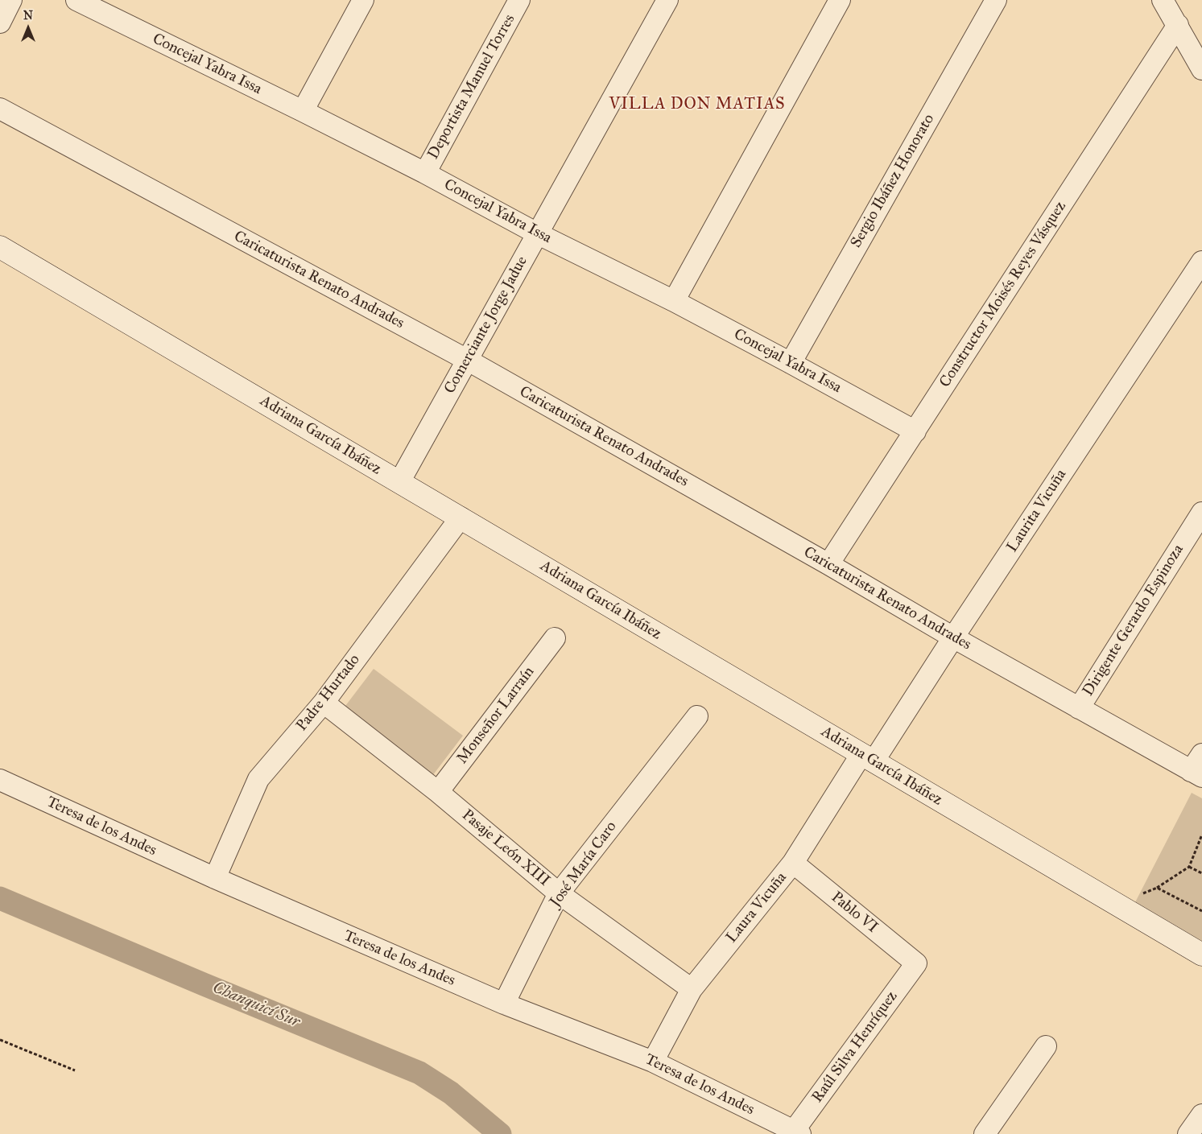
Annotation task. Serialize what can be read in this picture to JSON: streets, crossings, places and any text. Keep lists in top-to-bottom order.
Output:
{
  "streets": {
    "street": [
      "Concejal Yabra Issa",
      "Deportista Manuel Torres",
      "Sergio Ibáñez Honorato",
      "Caricaturista Renato Andrades",
      "Constructor Moisés Reyes Vásquez",
      "Comerciante Jorge Jadue",
      "Adriana García Ibáñez",
      "Laurita Vicuña",
      "Dirigente Gerardo Espinoza",
      "Padre Hurtado",
      "Monseñor Larraín",
      "Teresa de los Andes",
      "Pasaje León XIII",
      "José María Caro",
      "Laura Vicuña",
      "Pablo VI",
      "Raúl Silva Henríquez"
    ]
  },
  "crossings": [
    ["Concejal Yabra Issa", "Deportista Manuel Torres"],
    ["Concejal Yabra Issa", "Sergio Ibáñez Honorato"],
    ["Concejal Yabra Issa", "Constructor Moisés Reyes Vásquez"],
    ["Concejal Yabra Issa", "Comerciante Jorge Jadue"],
    ["Caricaturista Renato Andrades", "Constructor Moisés Reyes Vásquez"],
    ["Caricaturista Renato Andrades", "Comerciante Jorge Jadue"],
    ["Caricaturista Renato Andrades", "Laurita Vicuña"],
    ["Caricaturista Renato Andrades", "Dirigente Gerardo Espinoza"],
    ["Comerciante Jorge Jadue", "Adriana García Ibáñez"],
    ["Adriana García Ibáñez", "Laurita Vicuña"],
    ["Adriana García Ibáñez", "Padre Hurtado"],
    ["Adriana García Ibáñez", "Laura Vicuña"],
    ["Laurita Vicuña", "Laura Vicuña"],
    ["Padre Hurtado", "Teresa de los Andes"],
    ["Padre Hurtado", "Pasaje León XIII"],
    ["Monseñor Larraín", "Pasaje León XIII"],
    ["Teresa de los Andes", "José María Caro"],
    ["Teresa de los Andes", "Laura Vicuña"],
    ["Teresa de los Andes", "Raúl Silva Henríquez"],
    ["Pasaje León XIII", "José María Caro"],
    ["Pasaje León XIII", "Laura Vicuña"],
    ["Laura Vicuña", "Pablo VI"],
    ["Pablo VI", "Raúl Silva Henríquez"]
  ],
  "districts": ["VILLA DON MATIAS"],
  "water": ["Chanquicí Sur"],
  "north": "top"
}
